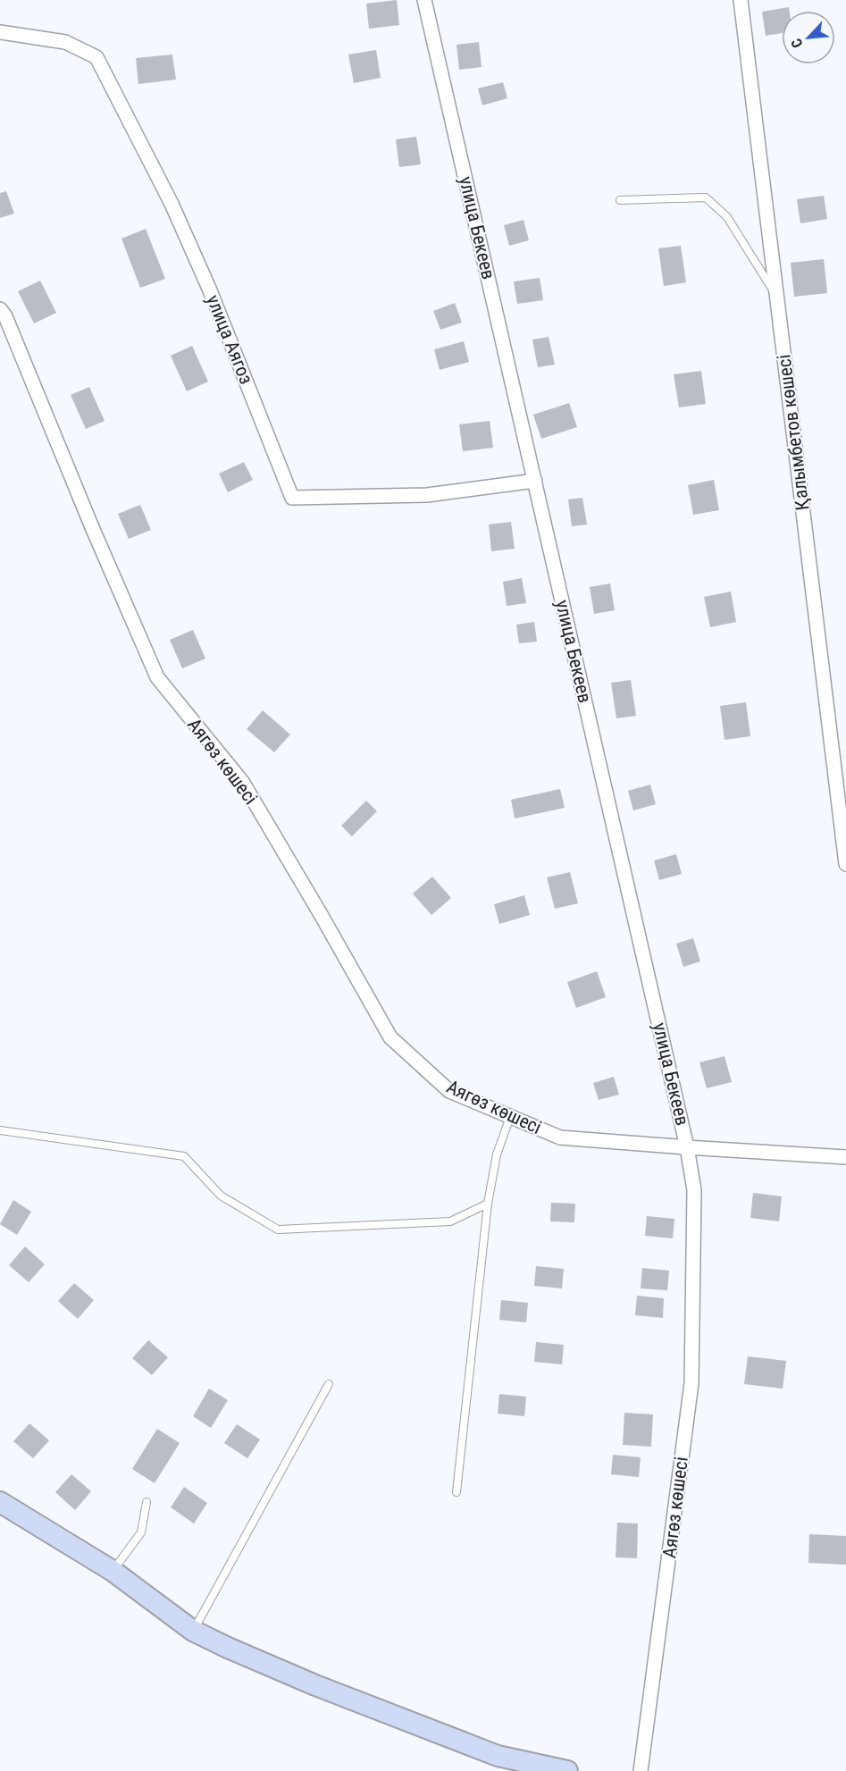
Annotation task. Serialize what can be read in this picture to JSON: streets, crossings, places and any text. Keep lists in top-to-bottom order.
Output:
{
  "streets": {
    "street": [
      "улица Бекеев",
      "улица Аягоз",
      "Қалымбетов көшесі",
      "Аягөз көшесі"
    ]
  },
  "crossings": [
    ["улица Бекеев", "улица Аягоз"],
    ["улица Бекеев", "Аягөз көшесі"]
  ],
  "north": "bottom left"
}
